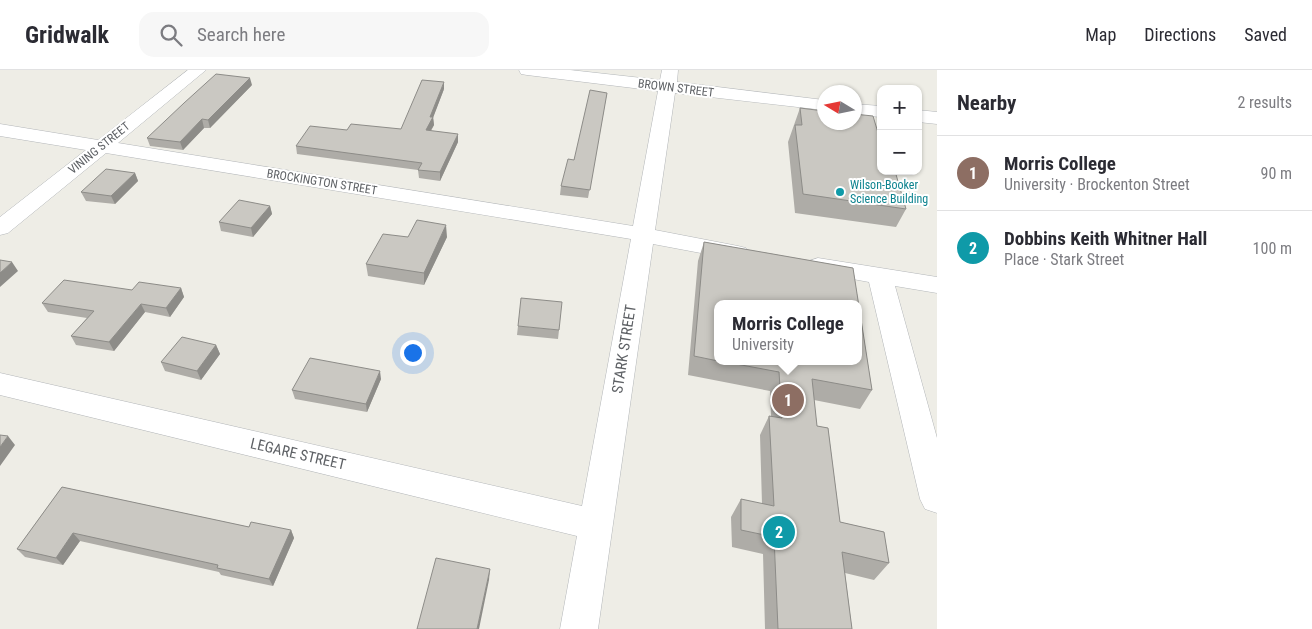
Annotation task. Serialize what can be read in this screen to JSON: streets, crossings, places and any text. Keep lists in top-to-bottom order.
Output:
{
  "streets": {
    "street": [
      "BROWN STREET",
      "VINING STREET",
      "BROCKINGTON STREET",
      "STARK STREET",
      "LEGARE STREET"
    ]
  },
  "crossings": [
    ["BROWN STREET", "STARK STREET"],
    ["VINING STREET", "BROCKINGTON STREET"],
    ["BROCKINGTON STREET", "STARK STREET"],
    ["STARK STREET", "LEGARE STREET"]
  ],
  "places": ["Wilson-Booker Science Building"],
  "north": "left",
  "page": {
    "header": "Gridwalk",
    "search": "Search here",
    "nav": ["Map", "Directions", "Saved"],
    "heading": ["Nearby", "2 results"],
    "map_buttons": ["+", "−"],
    "list": [
      {
        "mark": "1",
        "name": "Morris College",
        "note": "University · Brockenton Street",
        "value": "90 m"
      },
      {
        "mark": "2",
        "name": "Dobbins Keith Whitner Hall",
        "note": "Place · Stark Street",
        "value": "100 m"
      }
    ],
    "popup": ["Morris College", "University"],
    "pins": ["1", "2"]
  }
}
